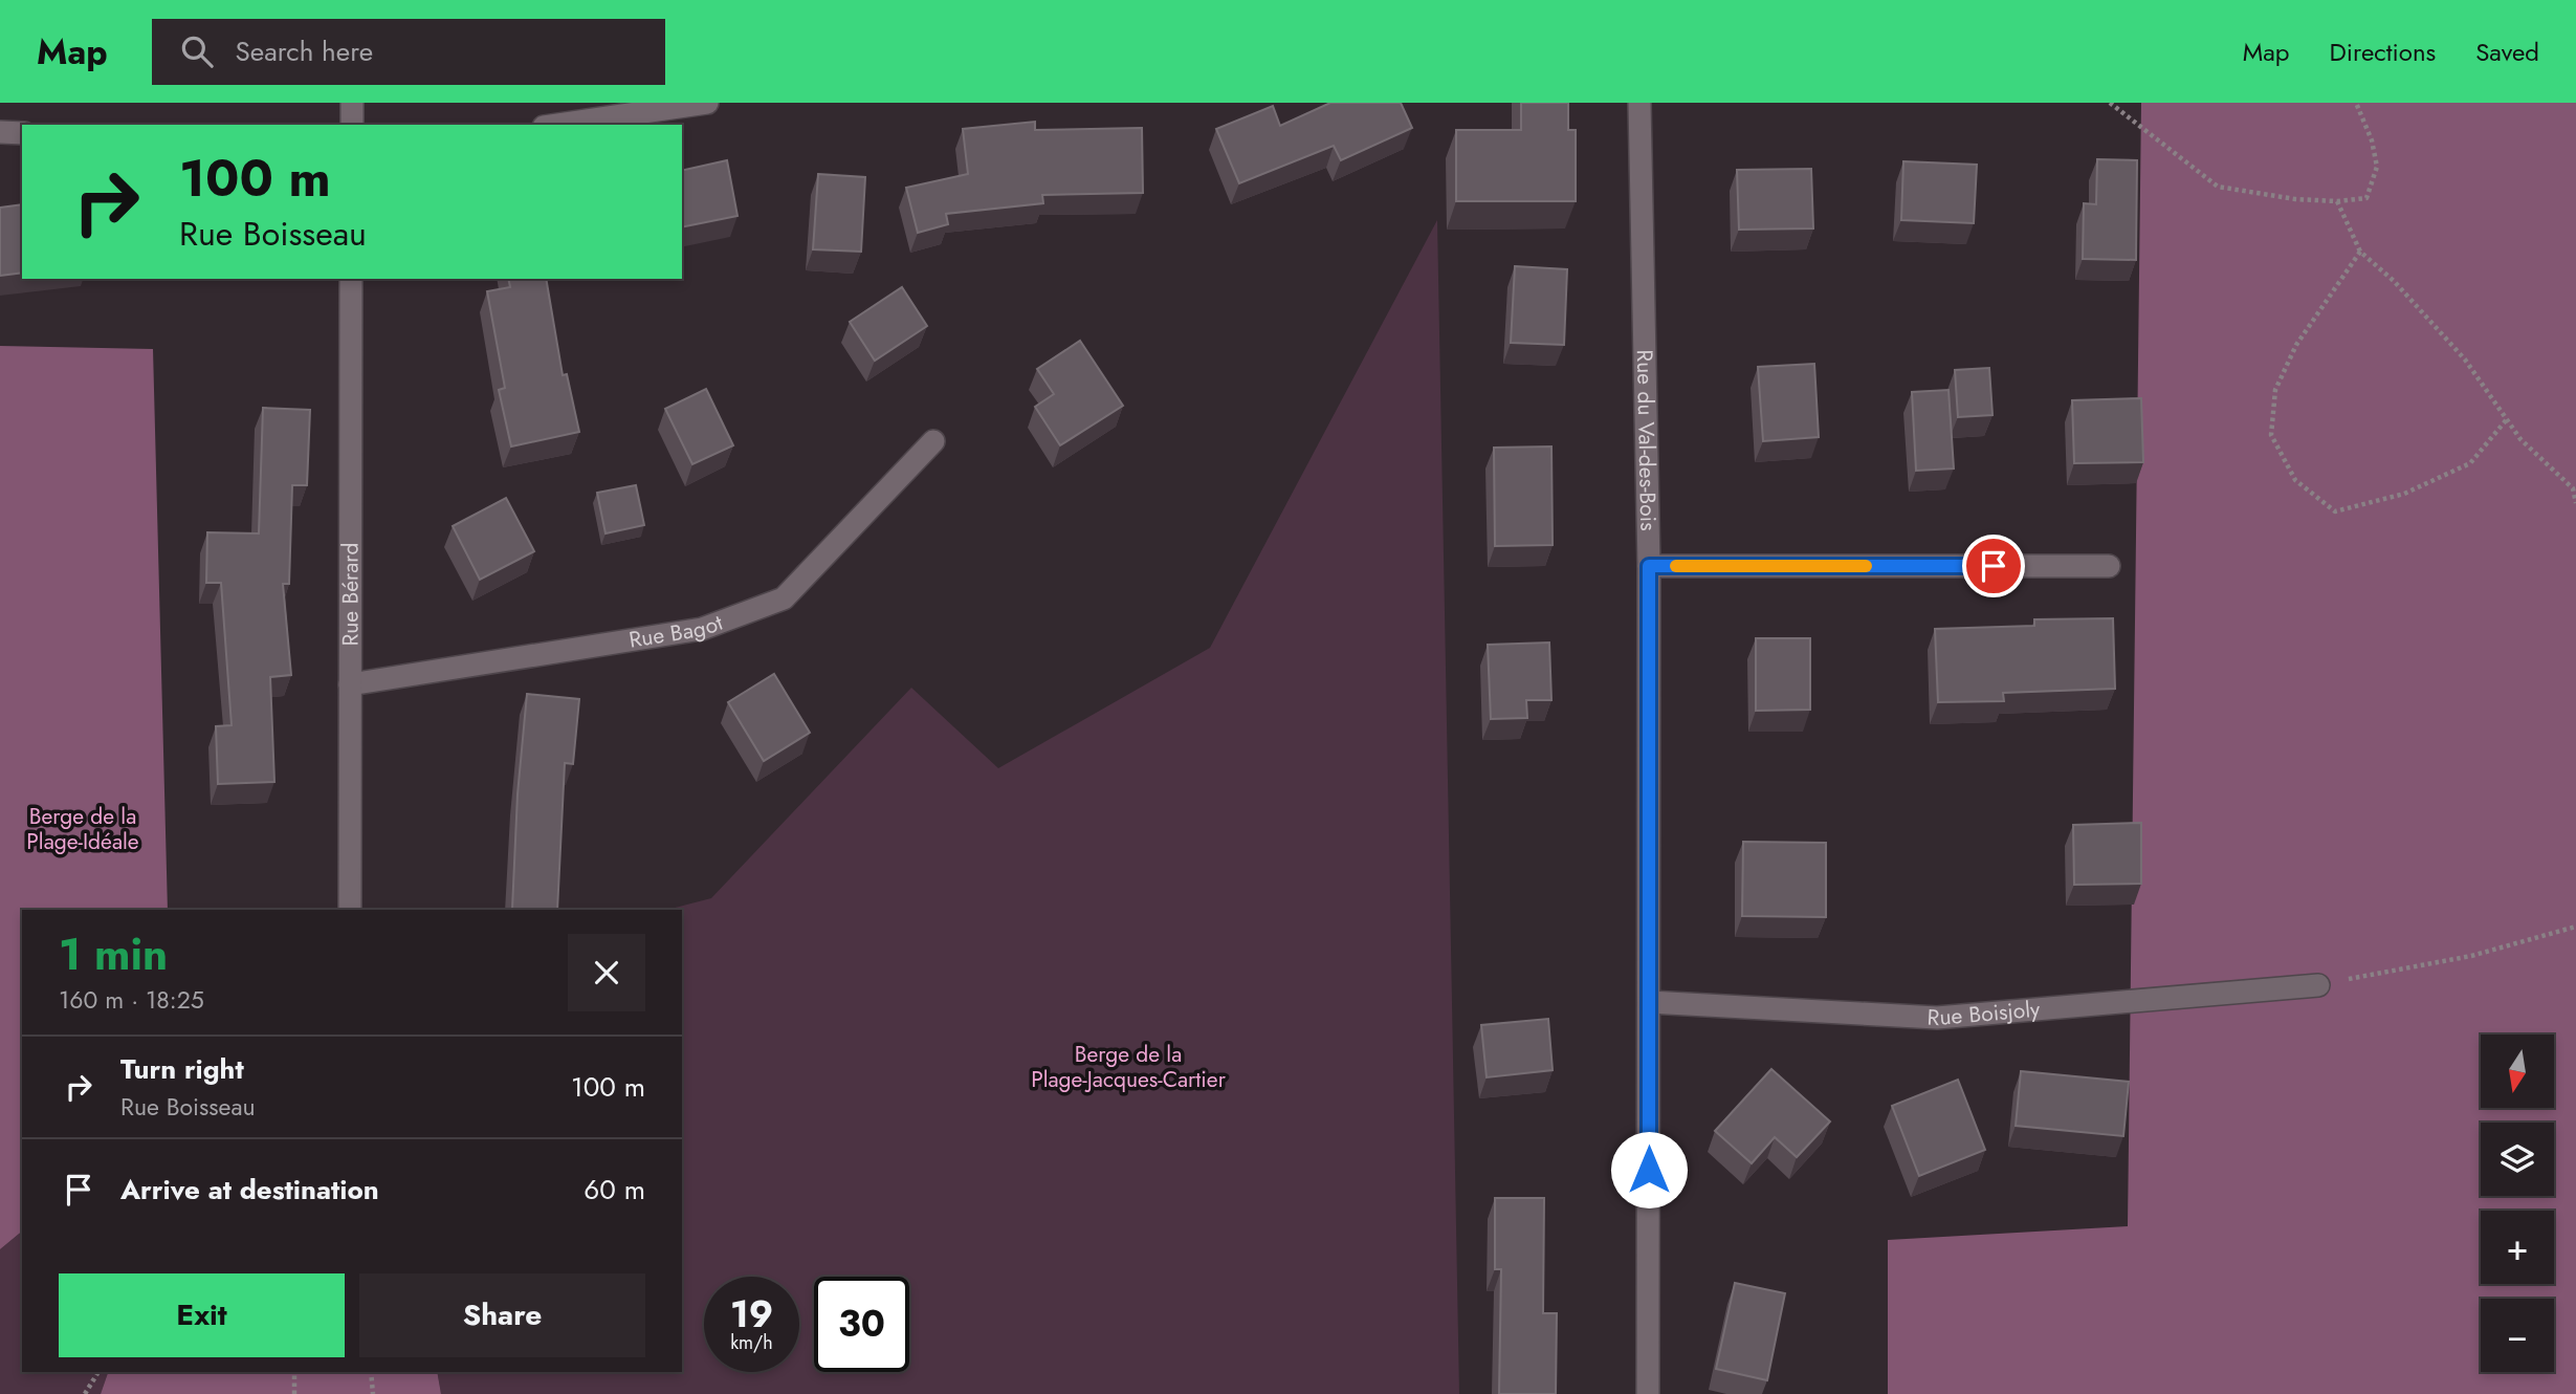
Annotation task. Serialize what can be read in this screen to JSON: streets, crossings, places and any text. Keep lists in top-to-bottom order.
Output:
{
  "streets": {
    "street": [
      "Rue du Val-des-Bois",
      "Rue Bérard",
      "Rue Bagot",
      "Rue Boisjoly"
    ]
  },
  "crossings": [
    ["Rue du Val-des-Bois", "Rue Boisjoly"],
    ["Rue Bérard", "Rue Bagot"]
  ],
  "parks": ["Berge de la Plage-Idéale", "Berge de la Plage-Jacques-Cartier"],
  "north": "bottom",
  "page": {
    "header": "Map",
    "search": "Search here",
    "nav": ["Map", "Directions", "Saved"],
    "turn": ["100 m", "Rue Boisseau"],
    "heading": ["1 min", "160 m · 18:25"],
    "map_buttons": ["+", "−"],
    "list": [
      {
        "name": "Turn right",
        "note": "Rue Boisseau",
        "value": "100 m"
      },
      {
        "name": "Arrive at destination",
        "value": "60 m"
      }
    ],
    "buttons": ["Exit", "Share"],
    "speed": "19 km/h",
    "limit": "30"
  }
}
